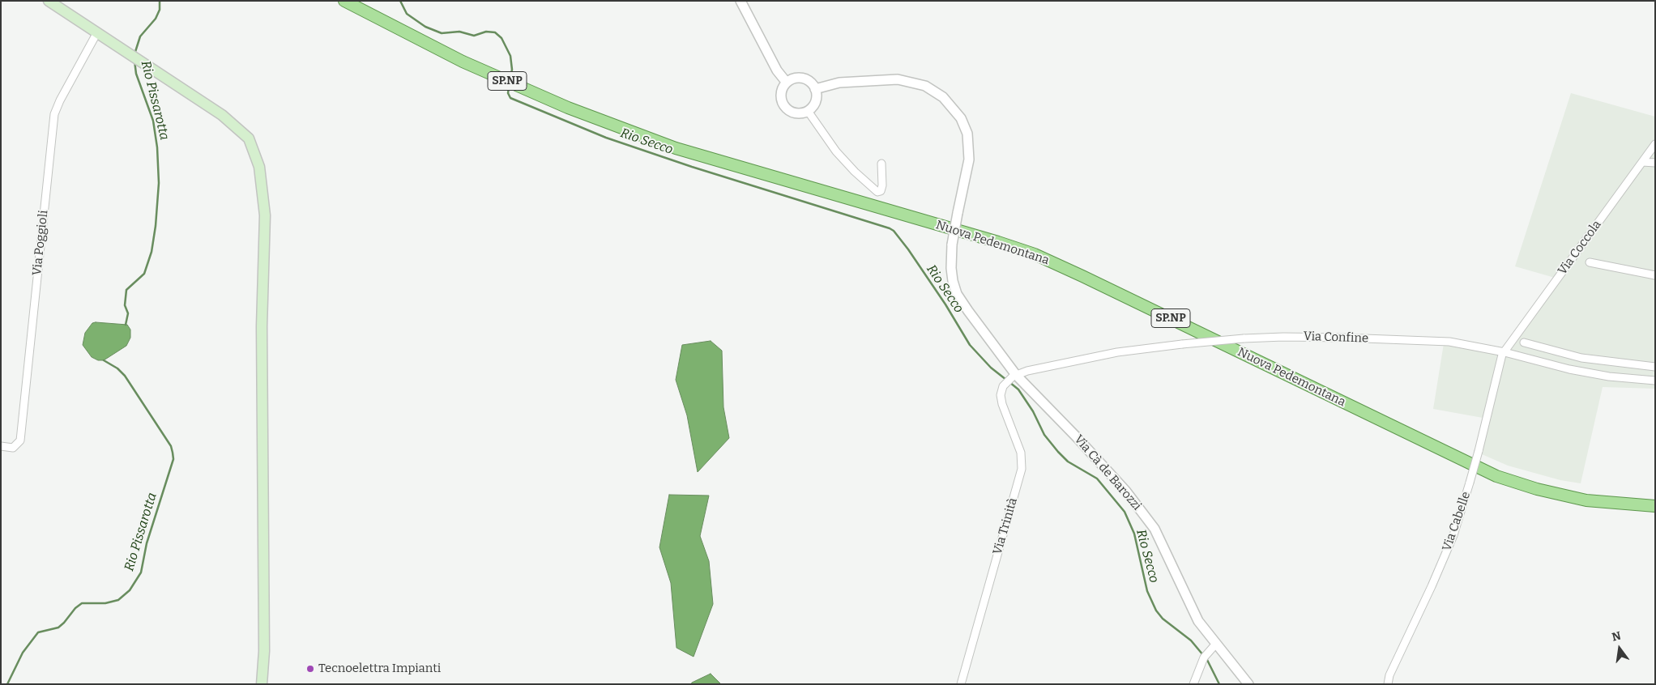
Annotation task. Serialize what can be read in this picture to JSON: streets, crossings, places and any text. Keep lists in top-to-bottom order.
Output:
{
  "streets": {
    "main road": ["SP.NP", "Nuova Pedemontana"],
    "street": [
      "Via Poggioli",
      "Via Coccola",
      "Via Confine",
      "Via Cà de Barozzi",
      "Via Cabelle",
      "Via Trinità"
    ]
  },
  "crossings": [
    ["Via Coccola", "Via Confine"],
    ["Via Coccola", "Via Cabelle"],
    ["Via Confine", "Via Cà de Barozzi"],
    ["Via Confine", "Via Cabelle"],
    ["Via Confine", "Via Trinità"],
    ["Via Cà de Barozzi", "Via Trinità"]
  ],
  "water": ["Rio Pissarotta", "Rio Secco"],
  "places": ["Tecnoelettra Impianti"],
  "north": "top"
}
